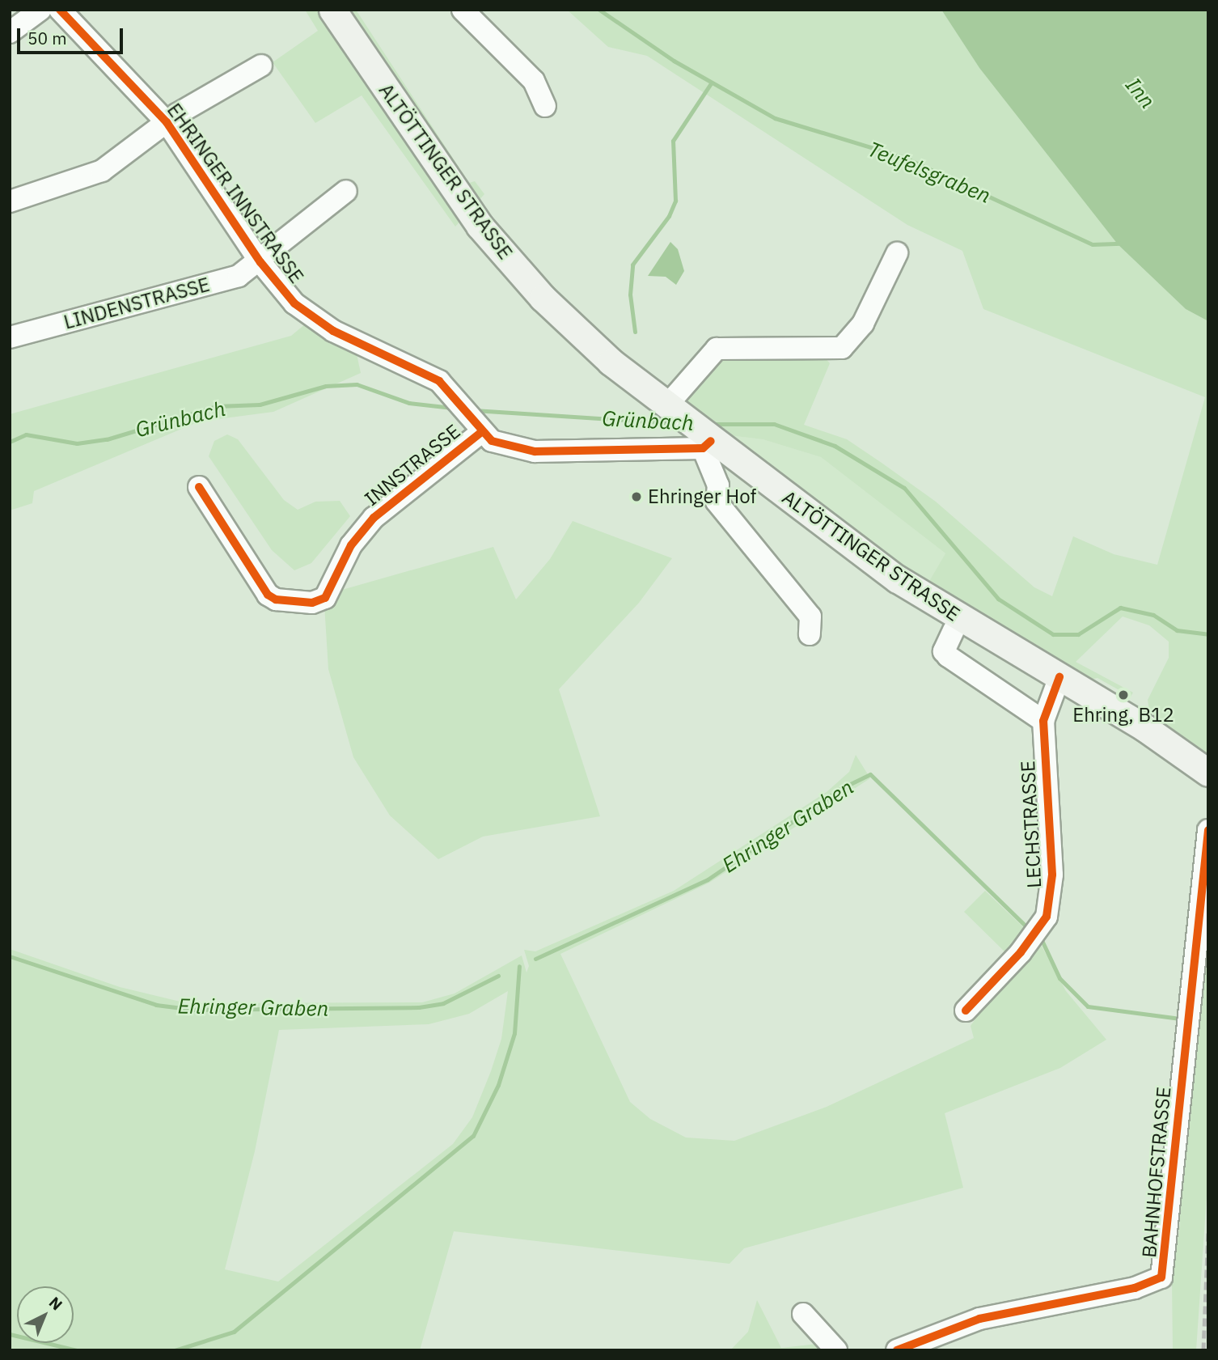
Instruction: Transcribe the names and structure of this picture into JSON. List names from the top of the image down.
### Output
{
  "streets": {
    "main road": ["ALTÖTTINGER STRASSE"],
    "street": [
      "EHRINGER INNSTRASSE",
      "LINDENSTRASSE",
      "INNSTRASSE",
      "LECHSTRASSE",
      "BAHNHOFSTRASSE"
    ]
  },
  "crossings": [
    ["ALTÖTTINGER STRASSE", "EHRINGER INNSTRASSE"],
    ["ALTÖTTINGER STRASSE", "LECHSTRASSE"],
    ["EHRINGER INNSTRASSE", "LINDENSTRASSE"],
    ["EHRINGER INNSTRASSE", "INNSTRASSE"]
  ],
  "water": [
    "Inn",
    "Teufelsgraben",
    "Grünbach",
    "Ehringer Graben"
  ],
  "places": ["Ehringer Hof", "Ehring, B12"],
  "scale_bar": "50 m",
  "north": "top right"
}
